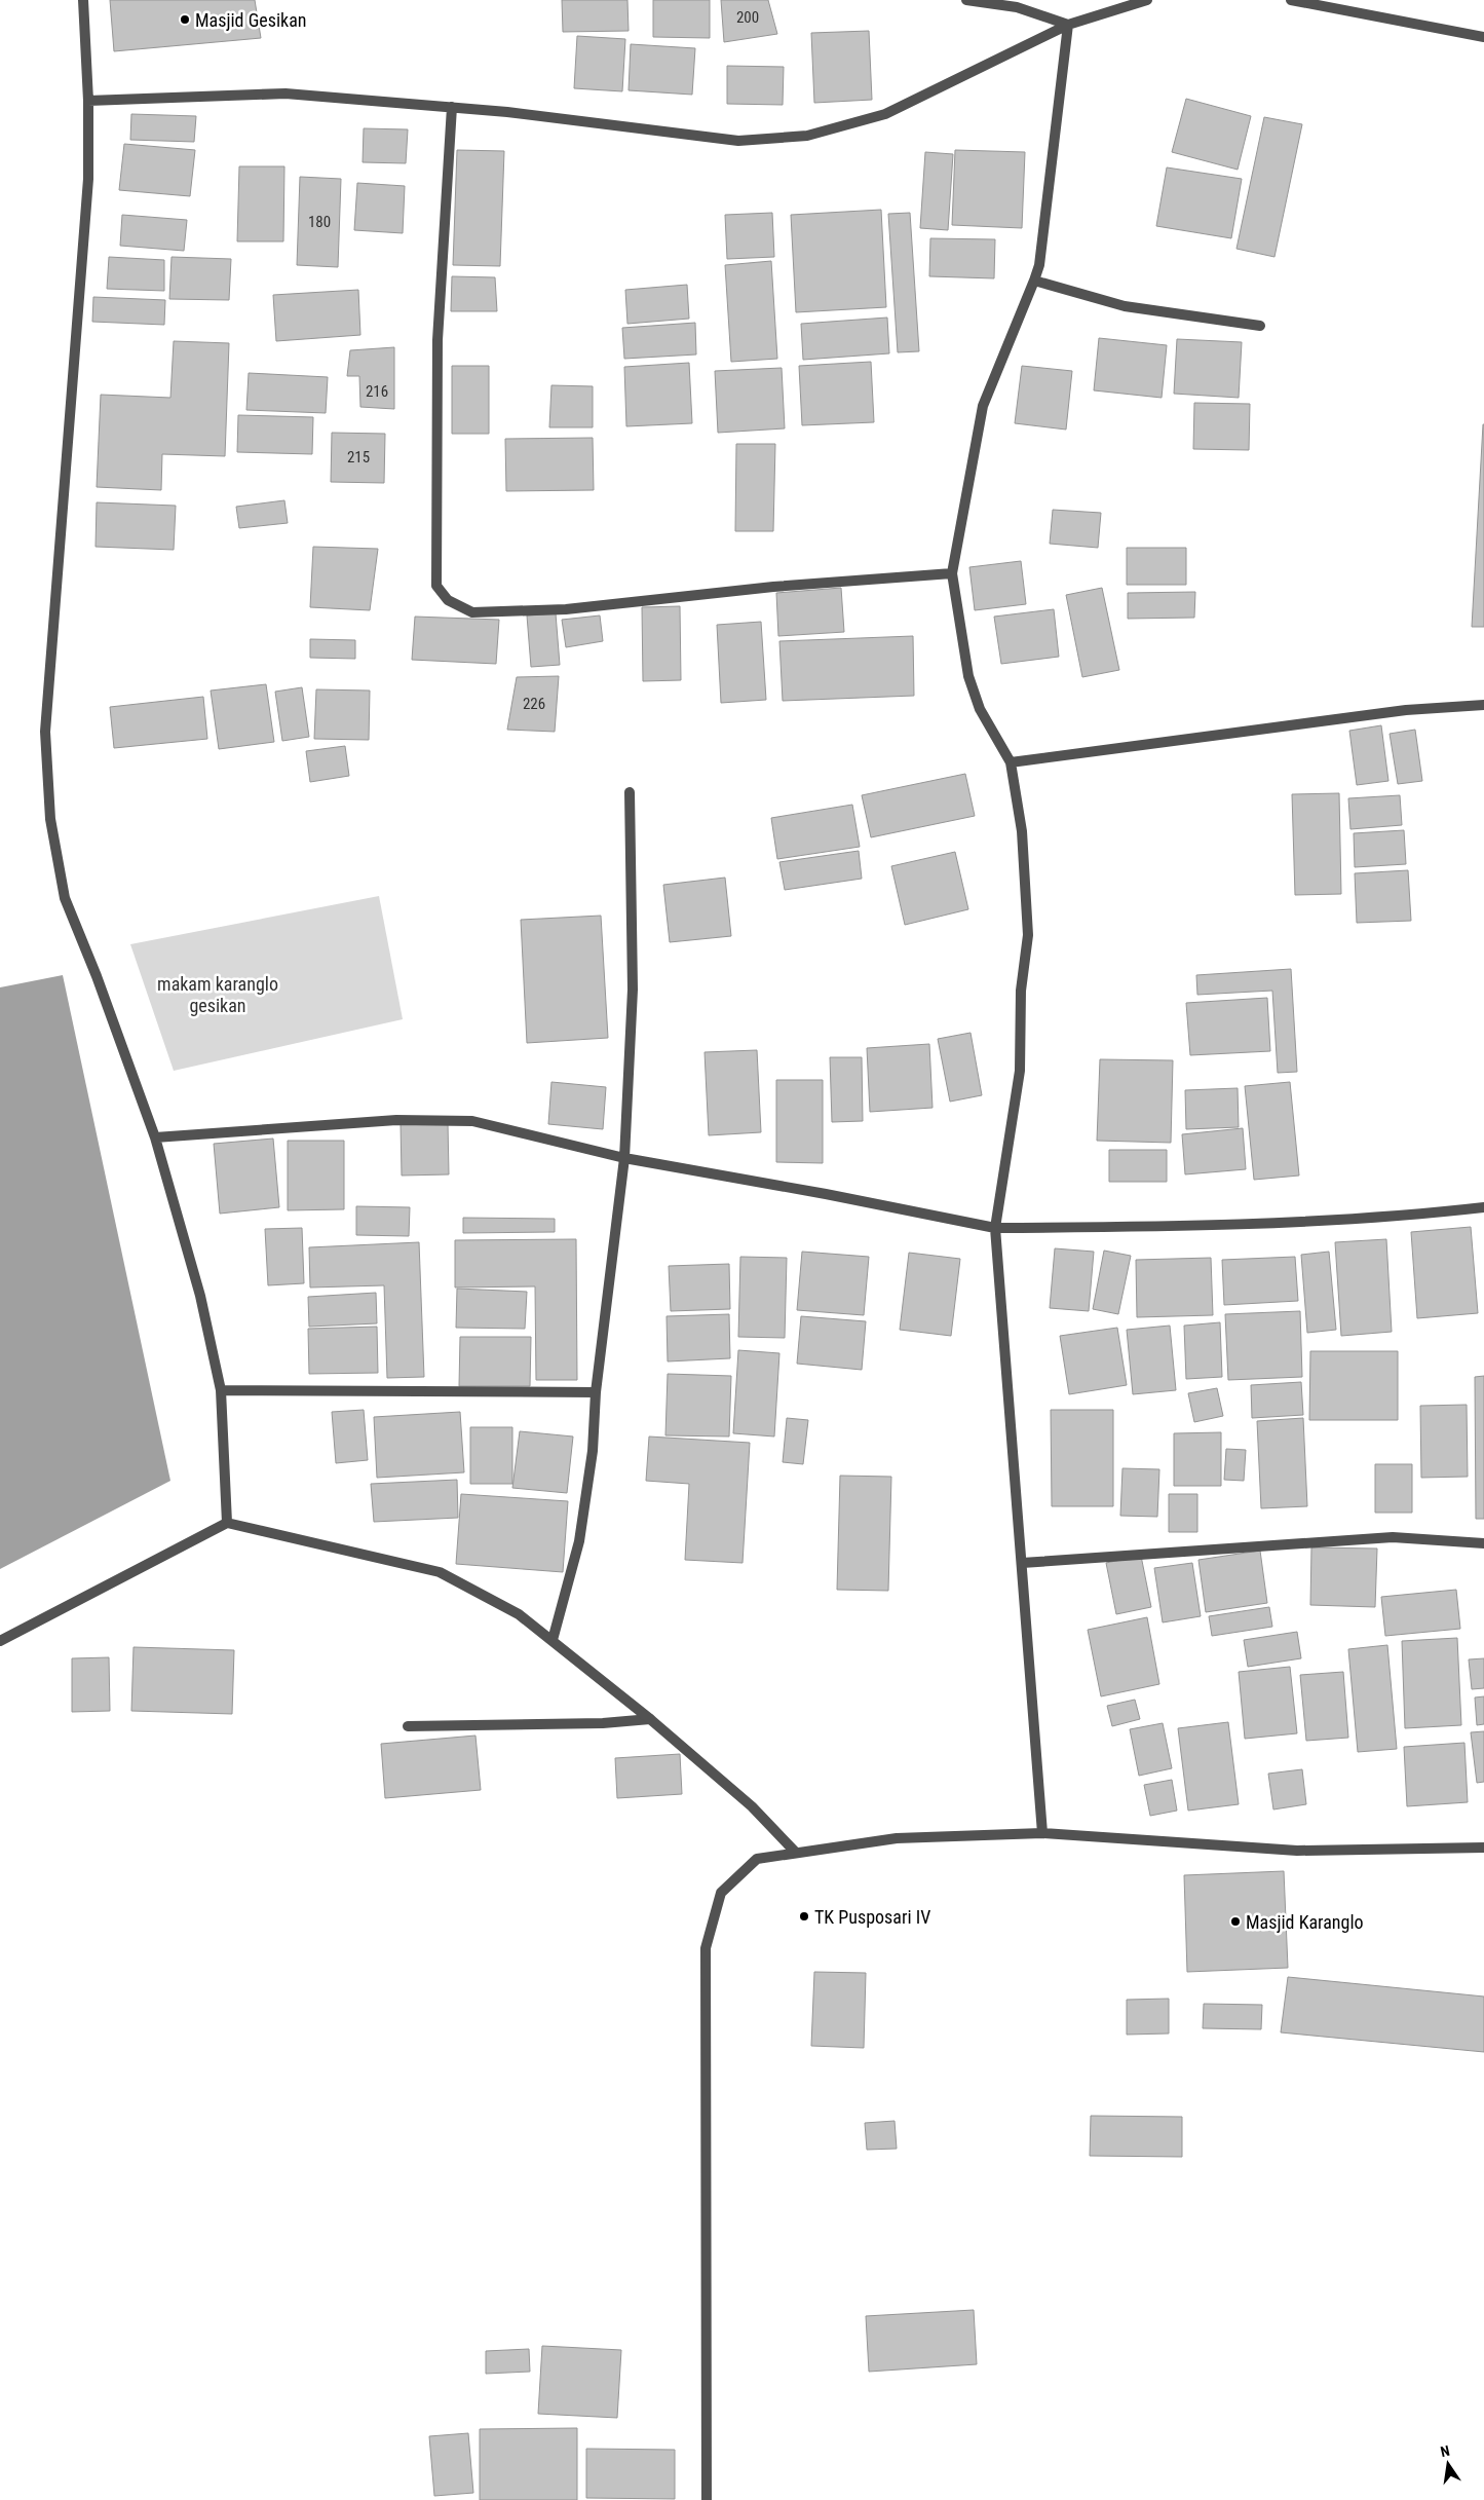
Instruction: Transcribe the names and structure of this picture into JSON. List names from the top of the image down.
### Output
{
  "parks": ["makam karanglo gesikan"],
  "places": ["Masjid Gesikan", "TK Pusposari IV", "Masjid Karanglo"],
  "house_numbers": [
    "200",
    "180",
    "216",
    "215",
    "226"
  ],
  "north": "top"
}
